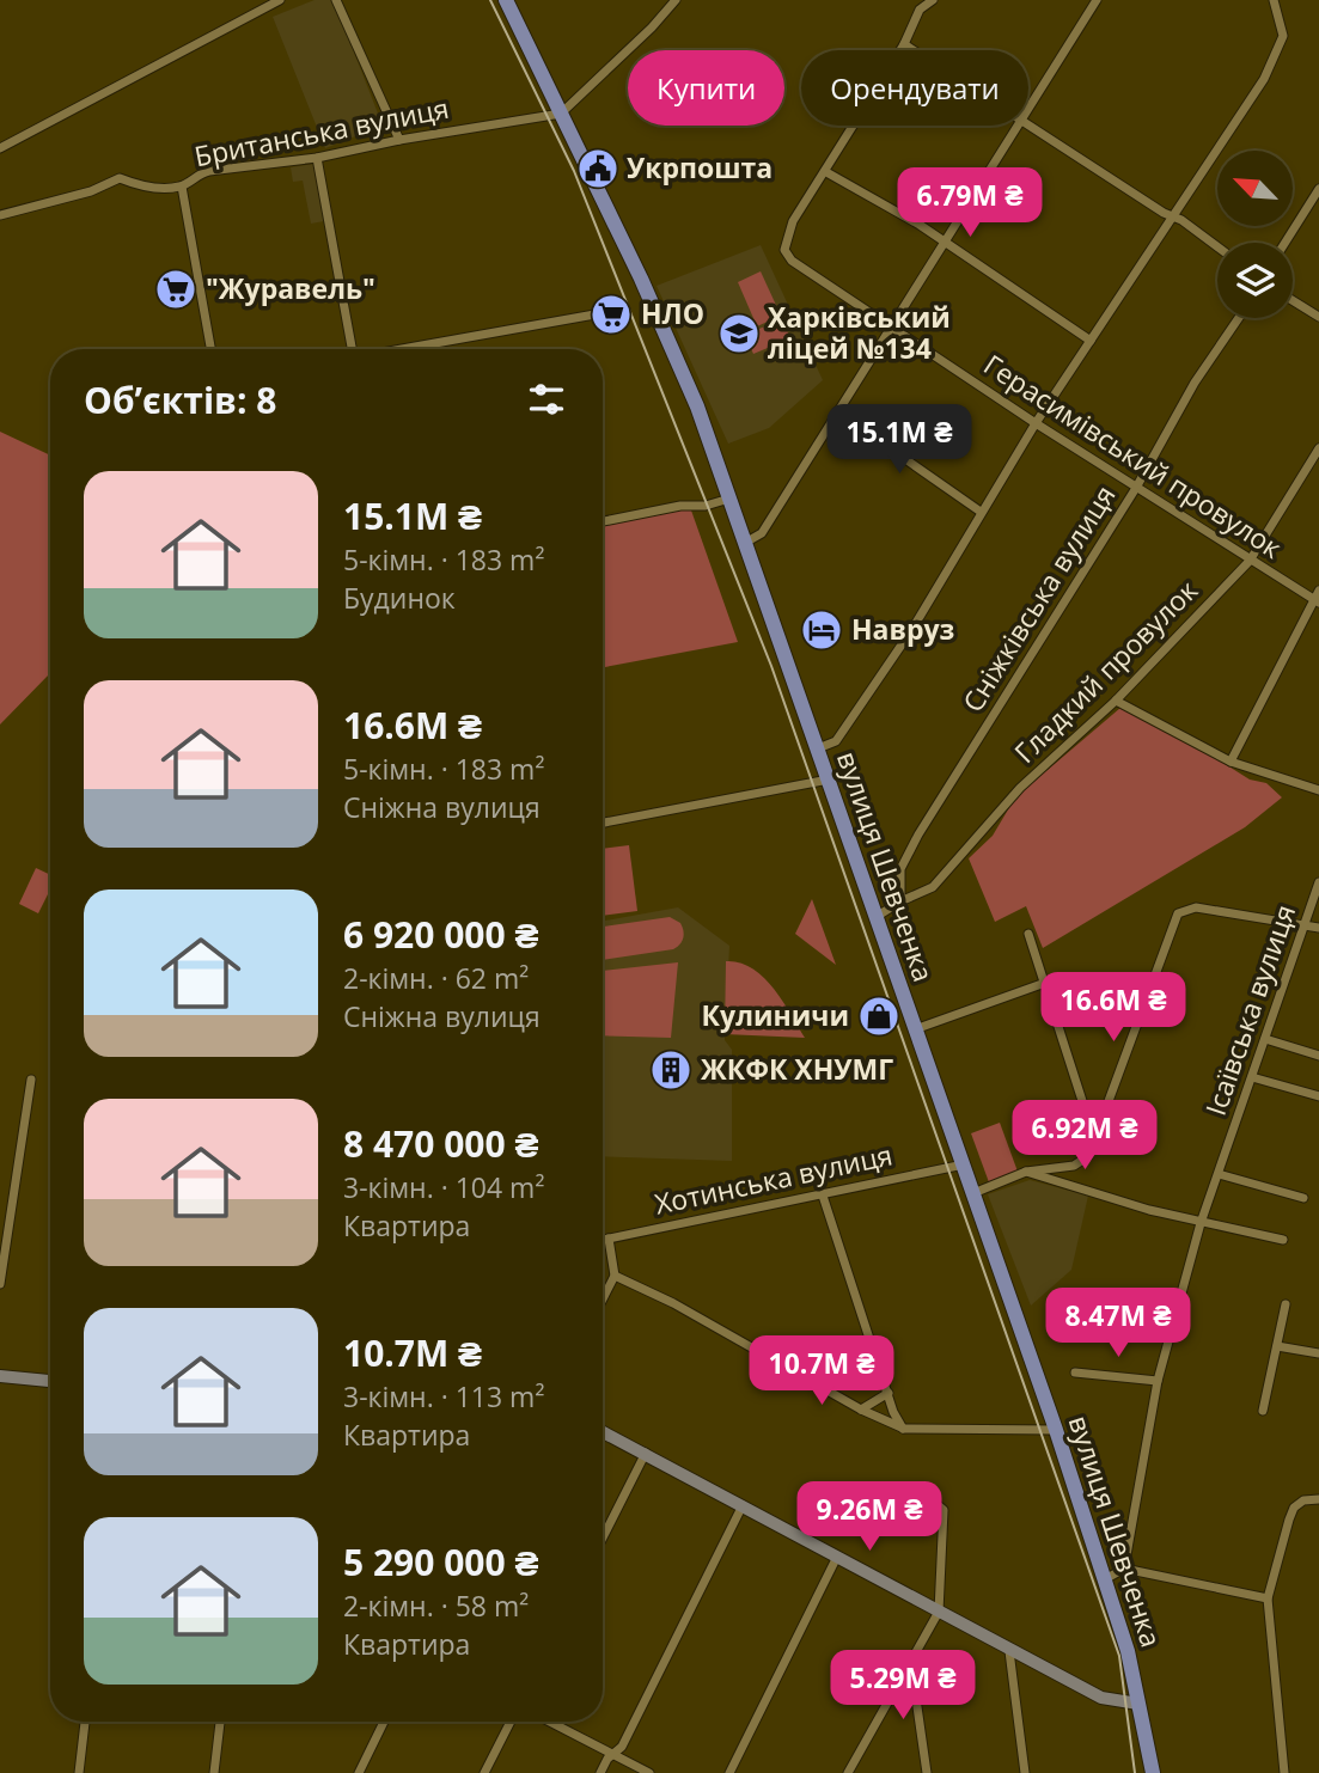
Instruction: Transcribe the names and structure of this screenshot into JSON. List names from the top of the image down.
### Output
{
  "streets": {
    "main road": ["вулиця Шевченка"],
    "street": [
      "Британська вулиця",
      "Герасимівський провулок",
      "Сніжківська вулиця",
      "Гладкий провулок",
      "Ісаївська вулиця",
      "Хотинська вулиця"
    ]
  },
  "crossings": [
    ["Британська вулиця", "вулиця Шевченка"],
    ["Герасимівський провулок", "Сніжківська вулиця"],
    ["Герасимівський провулок", "Гладкий провулок"],
    ["Сніжківська вулиця", "Гладкий провулок"],
    ["вулиця Шевченка", "Хотинська вулиця"]
  ],
  "places": {
    "public building": ["Укрпошта"],
    "supermarket": ["\"Журавель\"", "НЛО"],
    "school or university": ["Харківський ліцей №134"],
    "hotel": ["Навруз"],
    "shop": ["Кулиничи"],
    "building": ["ЖКФК ХНУМГ"]
  },
  "north": "top left",
  "page": {
    "chip": ["Купити", "Орендувати"],
    "price": [
      "6.79M ₴",
      "15.1M ₴",
      "16.6M ₴",
      "6.92M ₴",
      "8.47M ₴",
      "10.7M ₴",
      "9.26M ₴",
      "5.29M ₴"
    ],
    "heading": "Об’єктів: 8",
    "list": [
      {
        "name": "15.1M ₴",
        "note": "5-кімн. · 183 m² · Будинок"
      },
      {
        "name": "16.6M ₴",
        "note": "5-кімн. · 183 m² · Сніжна вулиця"
      },
      {
        "name": "6 920 000 ₴",
        "note": "2-кімн. · 62 m² · Сніжна вулиця"
      },
      {
        "name": "8 470 000 ₴",
        "note": "3-кімн. · 104 m² · Квартира"
      },
      {
        "name": "10.7M ₴",
        "note": "3-кімн. · 113 m² · Квартира"
      },
      {
        "name": "5 290 000 ₴",
        "note": "2-кімн. · 58 m² · Квартира"
      }
    ]
  }
}
